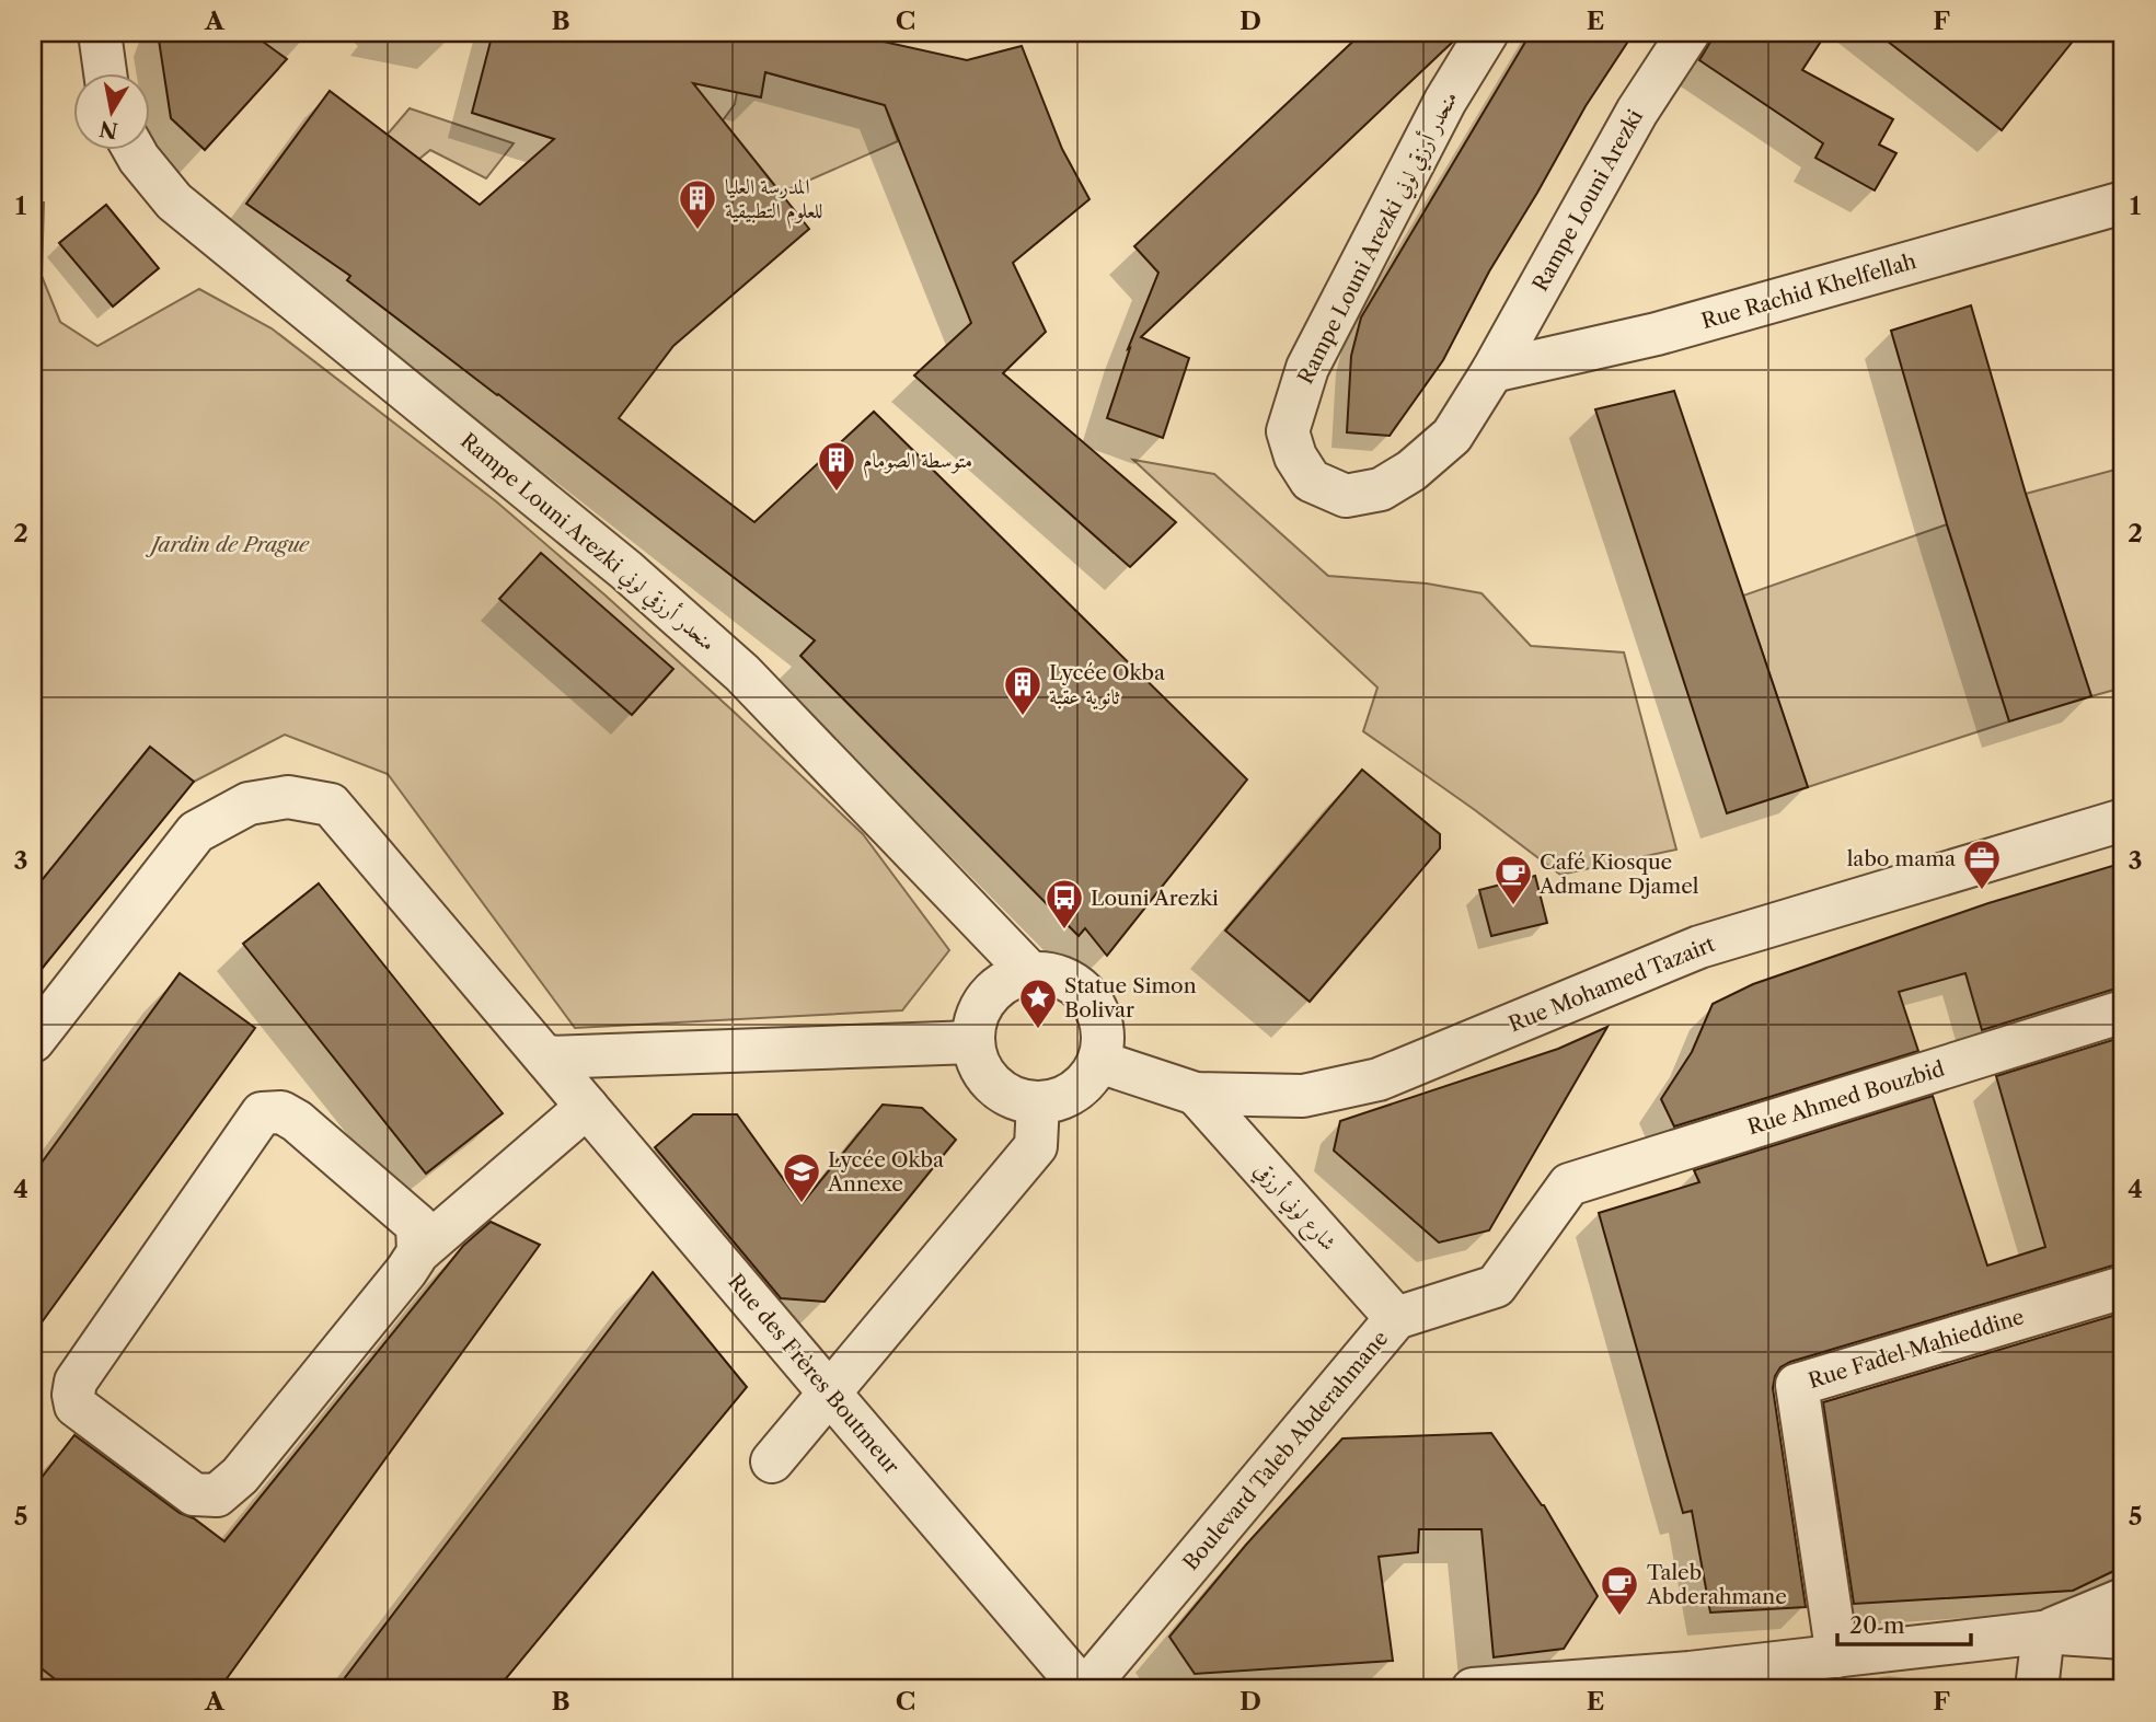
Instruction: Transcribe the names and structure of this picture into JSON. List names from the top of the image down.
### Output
{
  "streets": {
    "street": [
      "Rampe Louni Arezki",
      "Rampe Louni Arezki منحدر أرزقي لوني",
      "Rue Rachid Khelfellah",
      "Rue Mohamed Tazairt",
      "Rue Ahmed Bouzbid",
      "شارع لوني أرزقي",
      "Rue Fadel Mahieddine",
      "Rue des Frères Boutmeur",
      "Boulevard Taleb Abderahmane"
    ]
  },
  "crossings": [
    ["Rampe Louni Arezki", "Rampe Louni Arezki منحدر أرزقي لوني"],
    ["Rampe Louni Arezki", "Rue Rachid Khelfellah"],
    ["Rampe Louni Arezki منحدر أرزقي لوني", "Rue Rachid Khelfellah"],
    ["Rampe Louni Arezki منحدر أرزقي لوني", "Rue Mohamed Tazairt"],
    ["Rue Mohamed Tazairt", "شارع لوني أرزقي"],
    ["Rue Ahmed Bouzbid", "Boulevard Taleb Abderahmane"],
    ["شارع لوني أرزقي", "Boulevard Taleb Abderahmane"],
    ["Rue des Frères Boutmeur", "Boulevard Taleb Abderahmane"]
  ],
  "parks": ["Jardin de Prague"],
  "places": {
    "building": ["المدرسة العليا للعلوم التطبيقية", "متوسطة الصومام", "Lycée Okba ثانوية عقبة"],
    "office": ["labo mama"],
    "cafe": ["Café Kiosque Admane Djamel", "Taleb Abderahmane"],
    "bus stop": ["Louni Arezki"],
    "place": ["Statue Simon Bolivar"],
    "school or university": ["Lycée Okba Annexe"]
  },
  "scale_bar": "20 m",
  "north": "bottom",
  "grid": {
    "columns": [
      "A",
      "B",
      "C",
      "D",
      "E",
      "F"
    ],
    "rows": [
      "1",
      "2",
      "3",
      "4",
      "5"
    ]
  }
}
